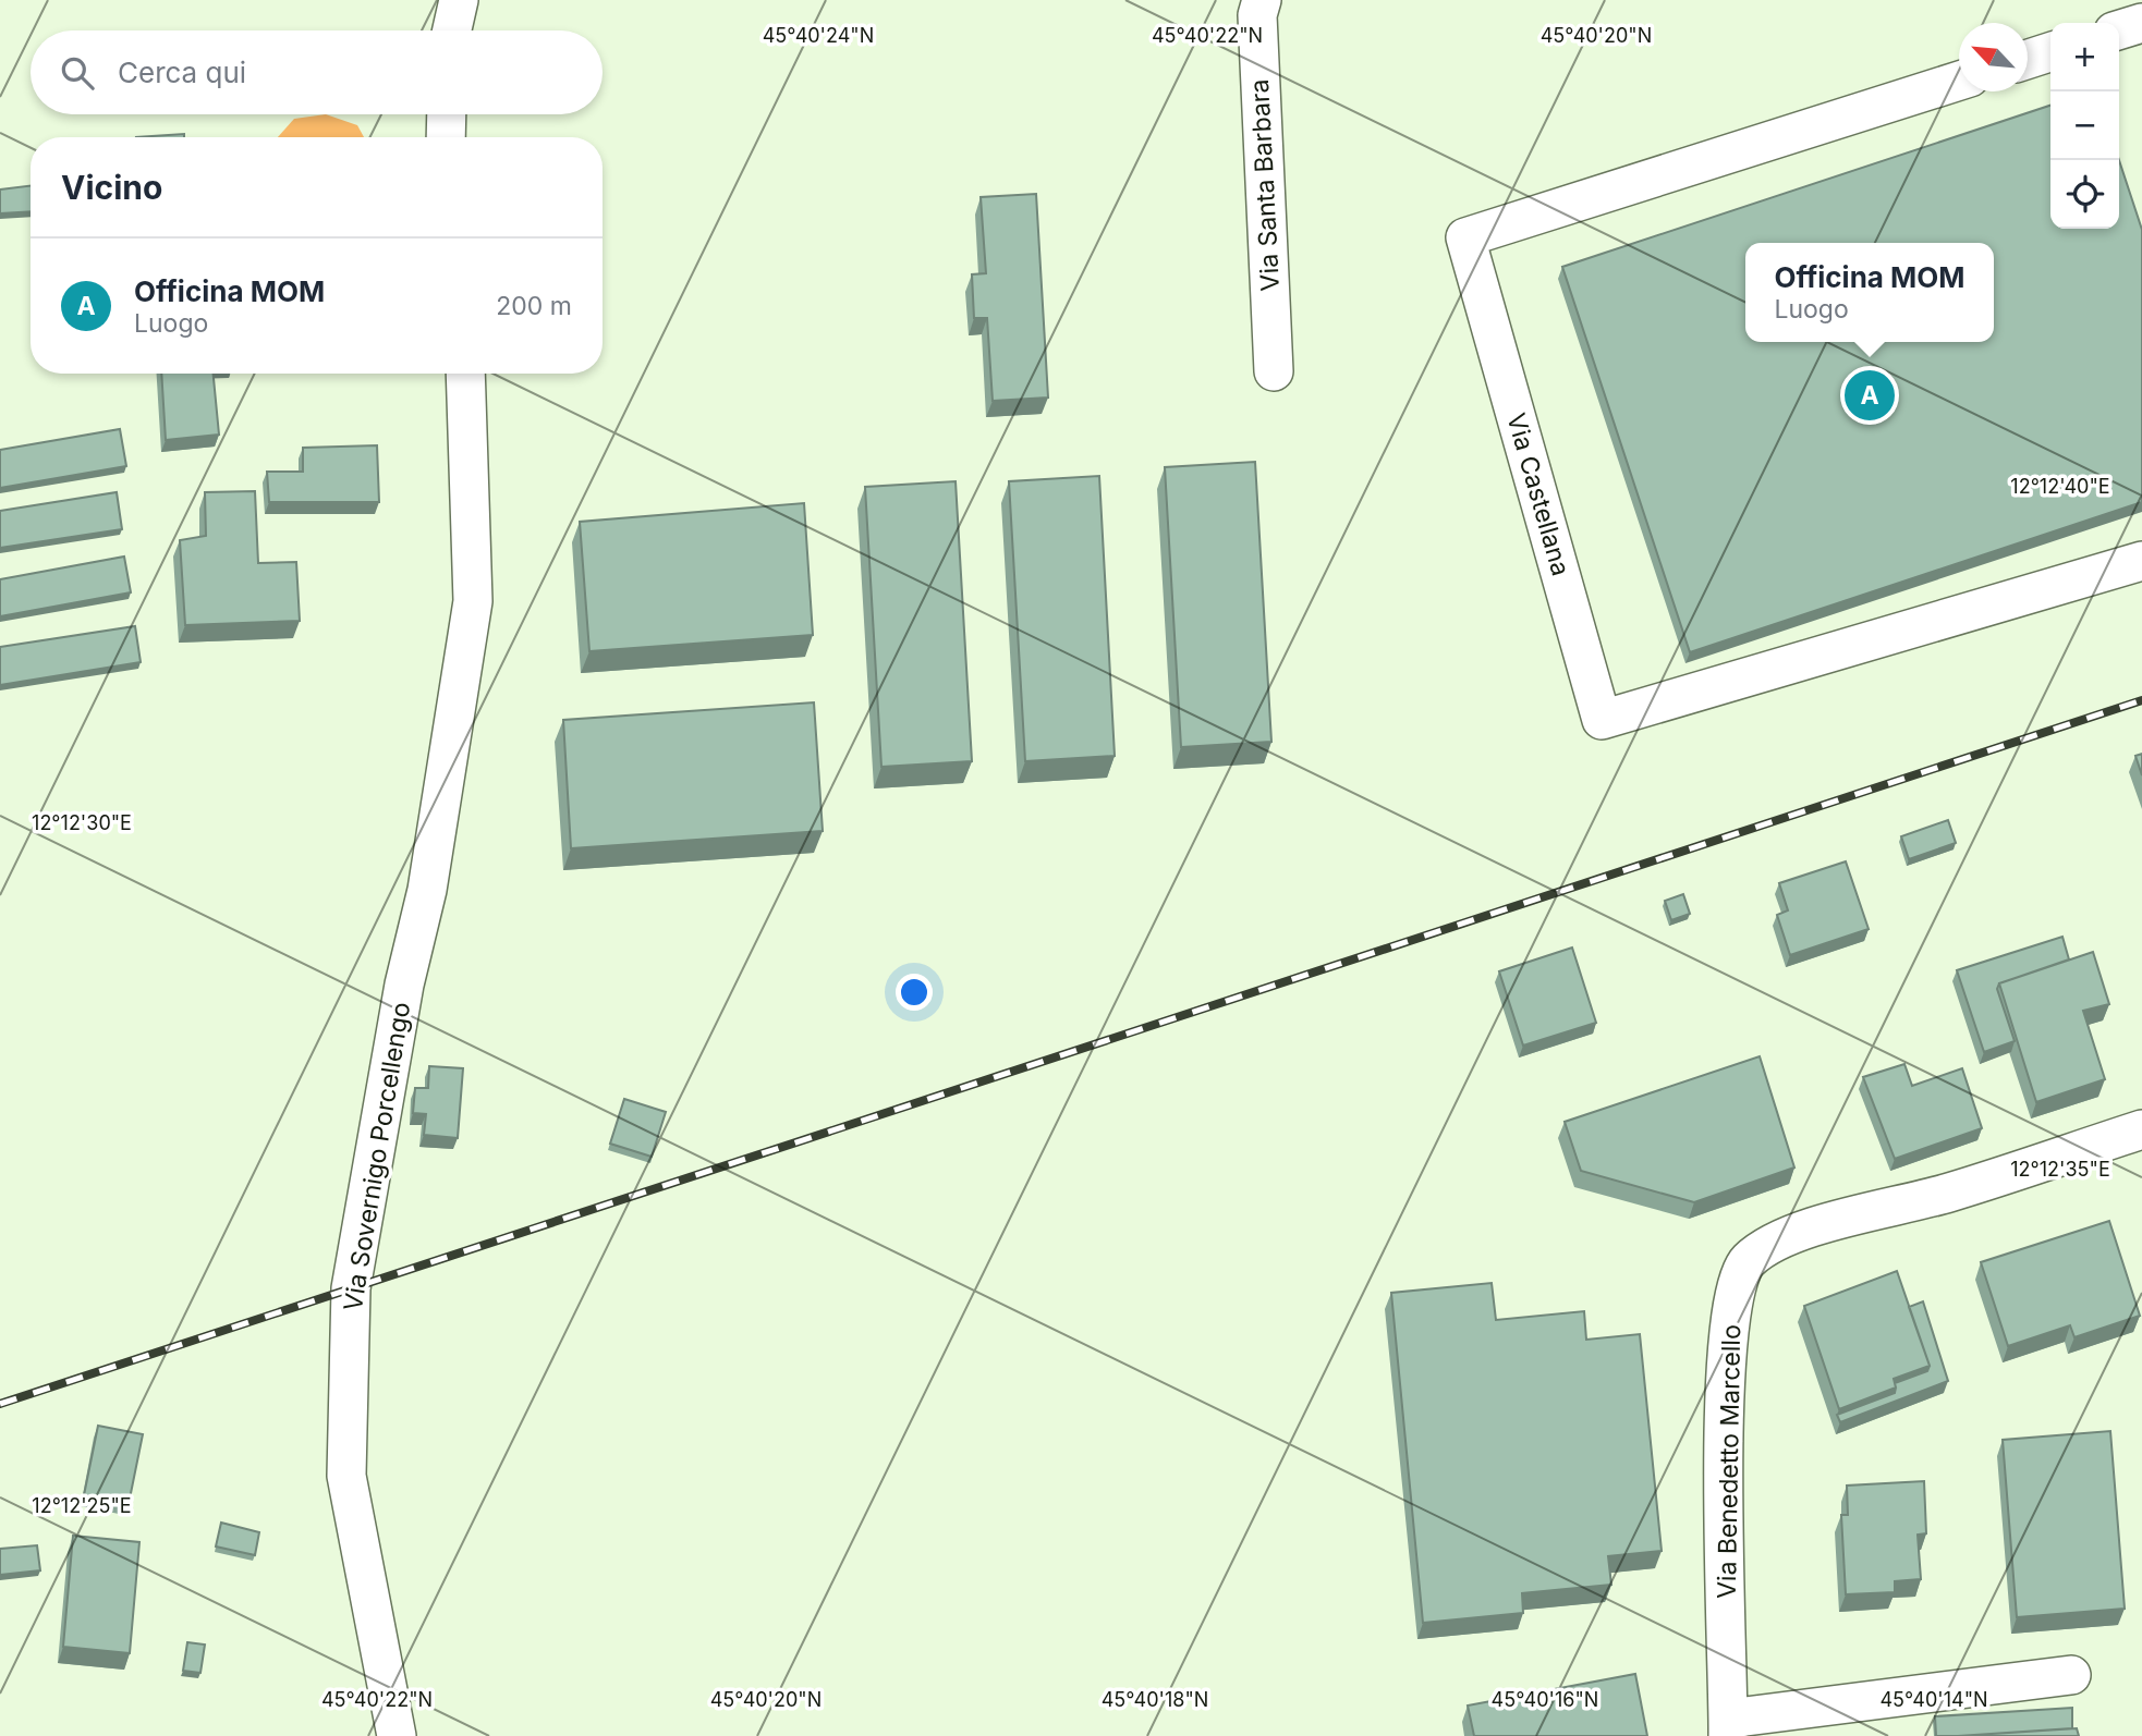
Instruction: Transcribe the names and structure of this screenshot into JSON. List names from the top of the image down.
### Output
{
  "streets": {
    "street": [
      "Via Santa Barbara",
      "Via Castellana",
      "Via Sovernigo Porcellengo",
      "Via Benedetto Marcello"
    ]
  },
  "north": "top left",
  "page": {
    "map_buttons": ["+", "−"],
    "search": "Cerca qui",
    "heading": "Vicino",
    "list": [
      {
        "mark": "A",
        "name": "Officina MOM",
        "note": "Luogo",
        "value": "200 m"
      }
    ],
    "popup": ["Officina MOM", "Luogo"],
    "pins": "A"
  },
  "coordinates": [
    "45°40'24\"N",
    "45°40'22\"N",
    "45°40'20\"N",
    "12°12'40\"E",
    "12°12'30\"E",
    "12°12'35\"E",
    "12°12'25\"E",
    "45°40'18\"N",
    "45°40'16\"N",
    "45°40'14\"N"
  ]
}
